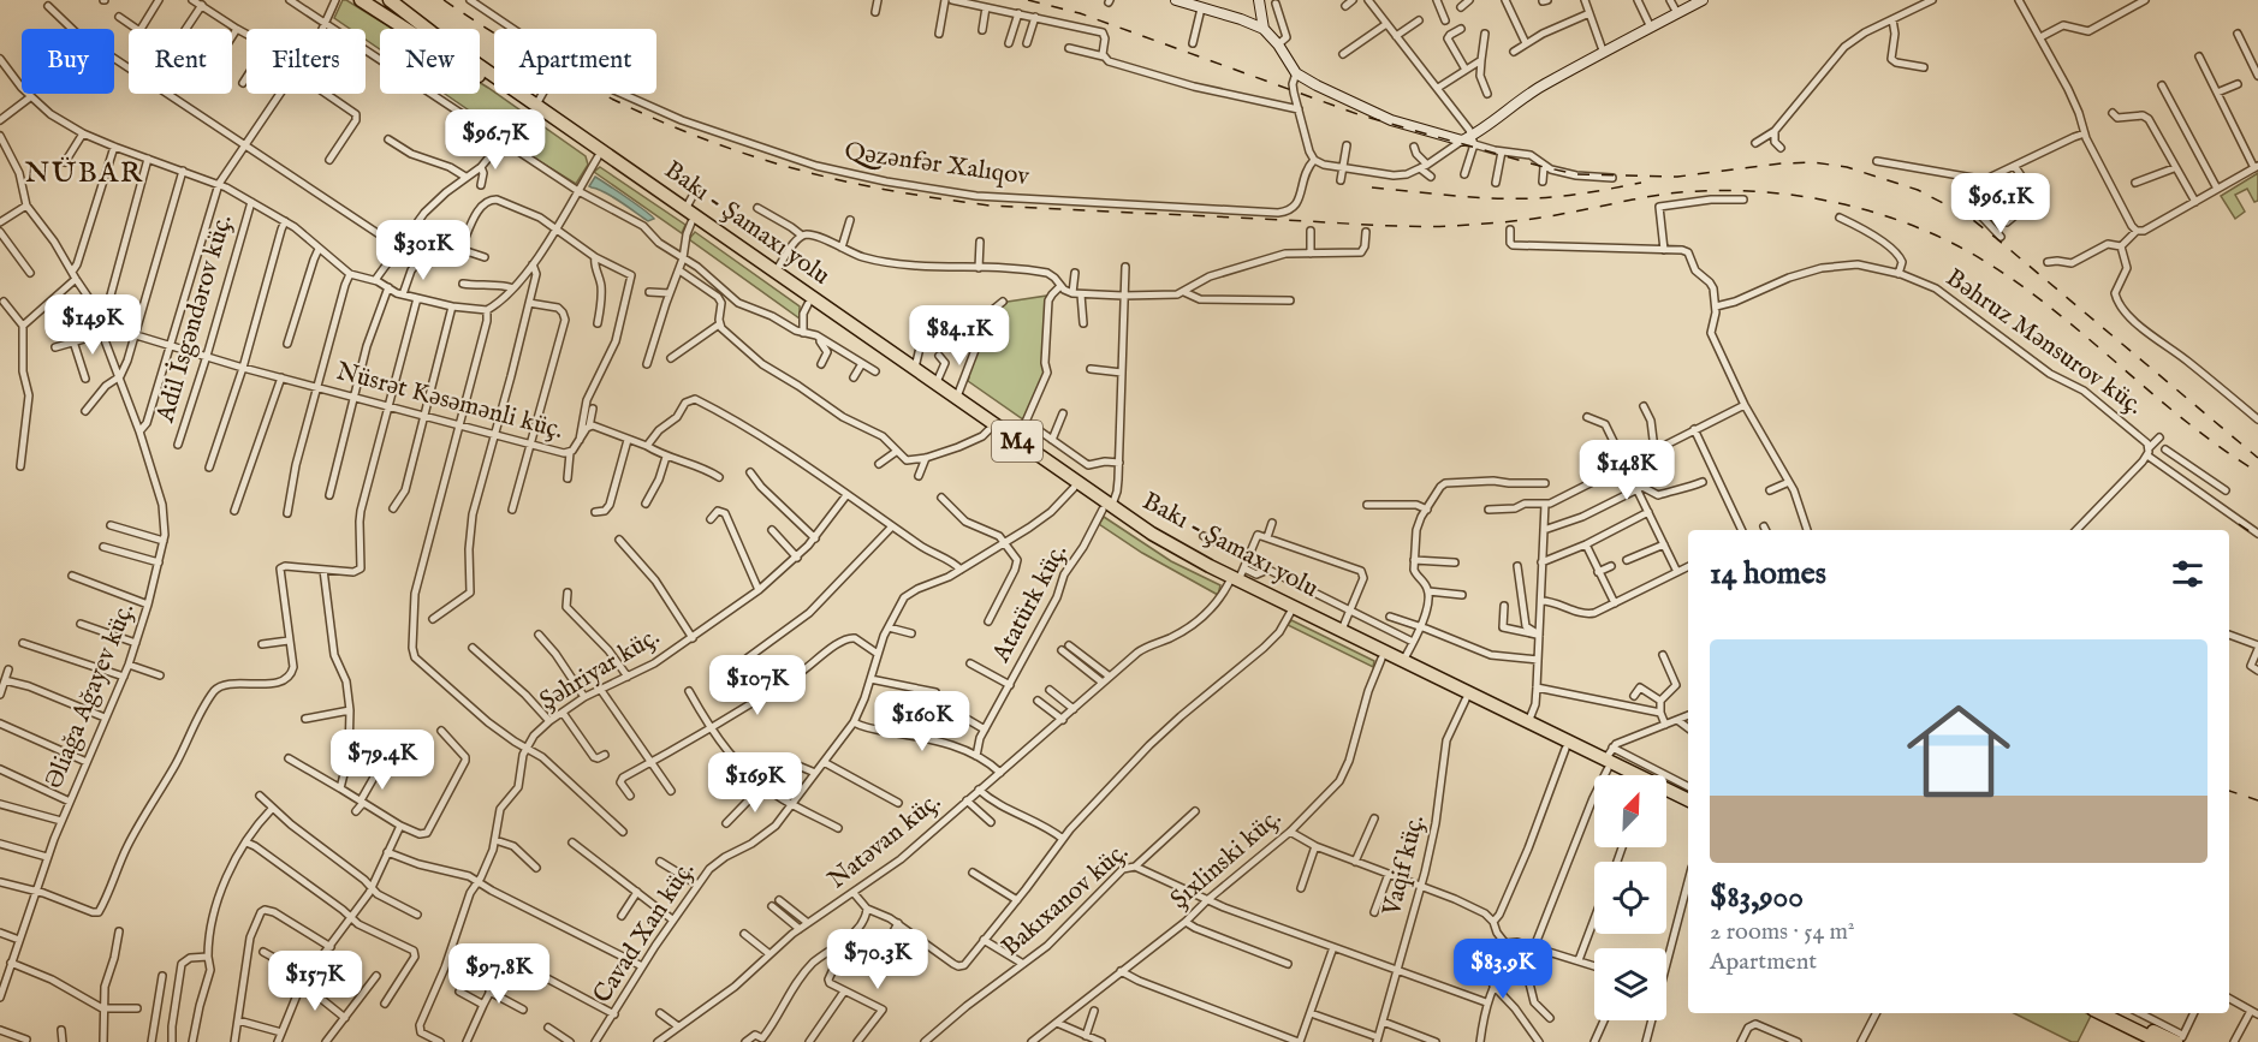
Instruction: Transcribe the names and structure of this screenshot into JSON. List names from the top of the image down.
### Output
{
  "streets": {
    "highway": ["Bakı - Şamaxı yolu", "M4"],
    "street": [
      "Qəzənfər Xalıqov",
      "Adil İsgəndərov küç.",
      "Bəhruz Mənsurov küç.",
      "Nüsrət Kəsəmənli küç.",
      "Atatürk küç.",
      "Şəhriyar küç.",
      "Əliağa Ağayev küç.",
      "Natəvan küç.",
      "Şıxlinski küç.",
      "Vaqif küç.",
      "Bakıxanov küç.",
      "Cavad Xan küç."
    ]
  },
  "crossings": [
    ["Bakı - Şamaxı yolu", "Atatürk küç."],
    ["Bakı - Şamaxı yolu", "Natəvan küç."],
    ["Bakı - Şamaxı yolu", "Şıxlinski küç."],
    ["Bakı - Şamaxı yolu", "Vaqif küç."],
    ["Bakı - Şamaxı yolu", "Cavad Xan küç."],
    ["Adil İsgəndərov küç.", "Nüsrət Kəsəmənli küç."]
  ],
  "districts": ["NÜBAR"],
  "north": "top right",
  "page": {
    "chip": [
      "Buy",
      "Rent",
      "Filters",
      "New",
      "Apartment"
    ],
    "price": [
      "$96.7K",
      "$96.1K",
      "$301K",
      "$149K",
      "$84.1K",
      "$148K",
      "$107K",
      "$160K",
      "$79.4K",
      "$169K",
      "$70.3K",
      "$83.9K",
      "$97.8K",
      "$157K"
    ],
    "heading": "14 homes",
    "list": [
      {
        "name": "$83,900",
        "note": "2 rooms · 54 m² · Apartment"
      }
    ]
  }
}
